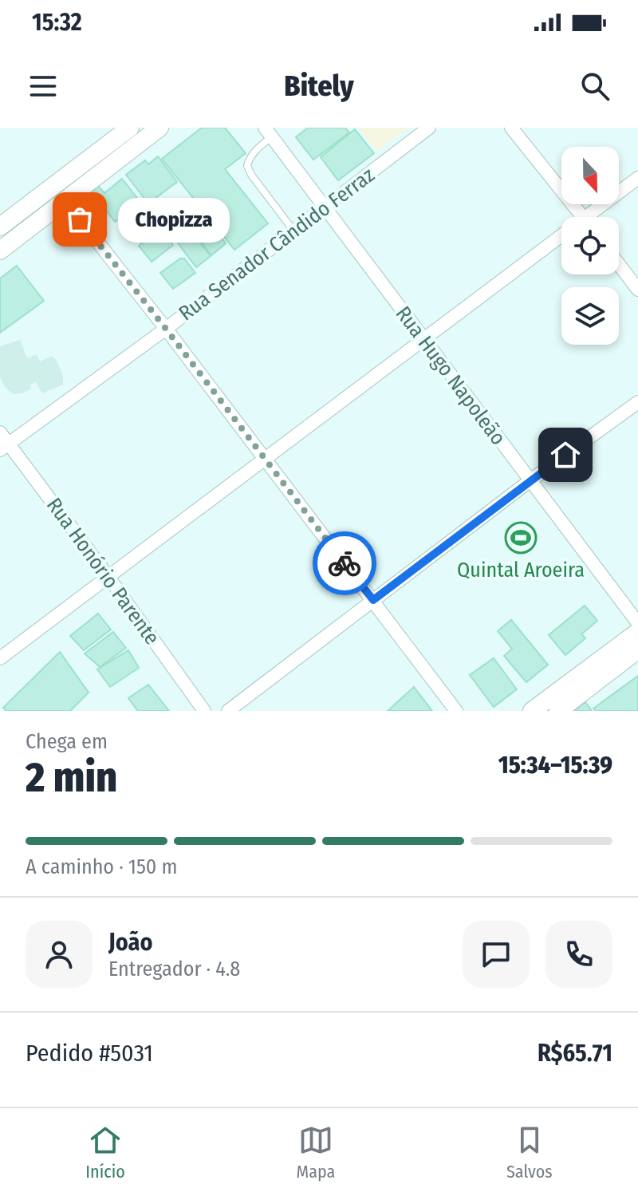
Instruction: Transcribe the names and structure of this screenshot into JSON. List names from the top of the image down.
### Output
{
  "streets": {
    "street": ["Rua Senador Cândido Ferraz", "Rua Hugo Napoleão", "Rua Honório Parente"]
  },
  "crossings": [
    ["Rua Senador Cândido Ferraz", "Rua Hugo Napoleão"],
    ["Rua Senador Cândido Ferraz", "Rua Honório Parente"]
  ],
  "places": {
    "other": ["Chopizza"],
    "sports": ["Quintal Aroeira"]
  },
  "north": "bottom",
  "page": {
    "status": "15:32",
    "header": "Bitely",
    "bubble": "Chopizza",
    "heading": ["2 min", "Chega em", "15:34–15:39"],
    "panel": [
      "João",
      "Entregador · 4.8",
      "Pedido #5031",
      "R$65.71"
    ],
    "bar": "A caminho · 150 m",
    "tabs": ["Início", "Mapa", "Salvos"]
  }
}
